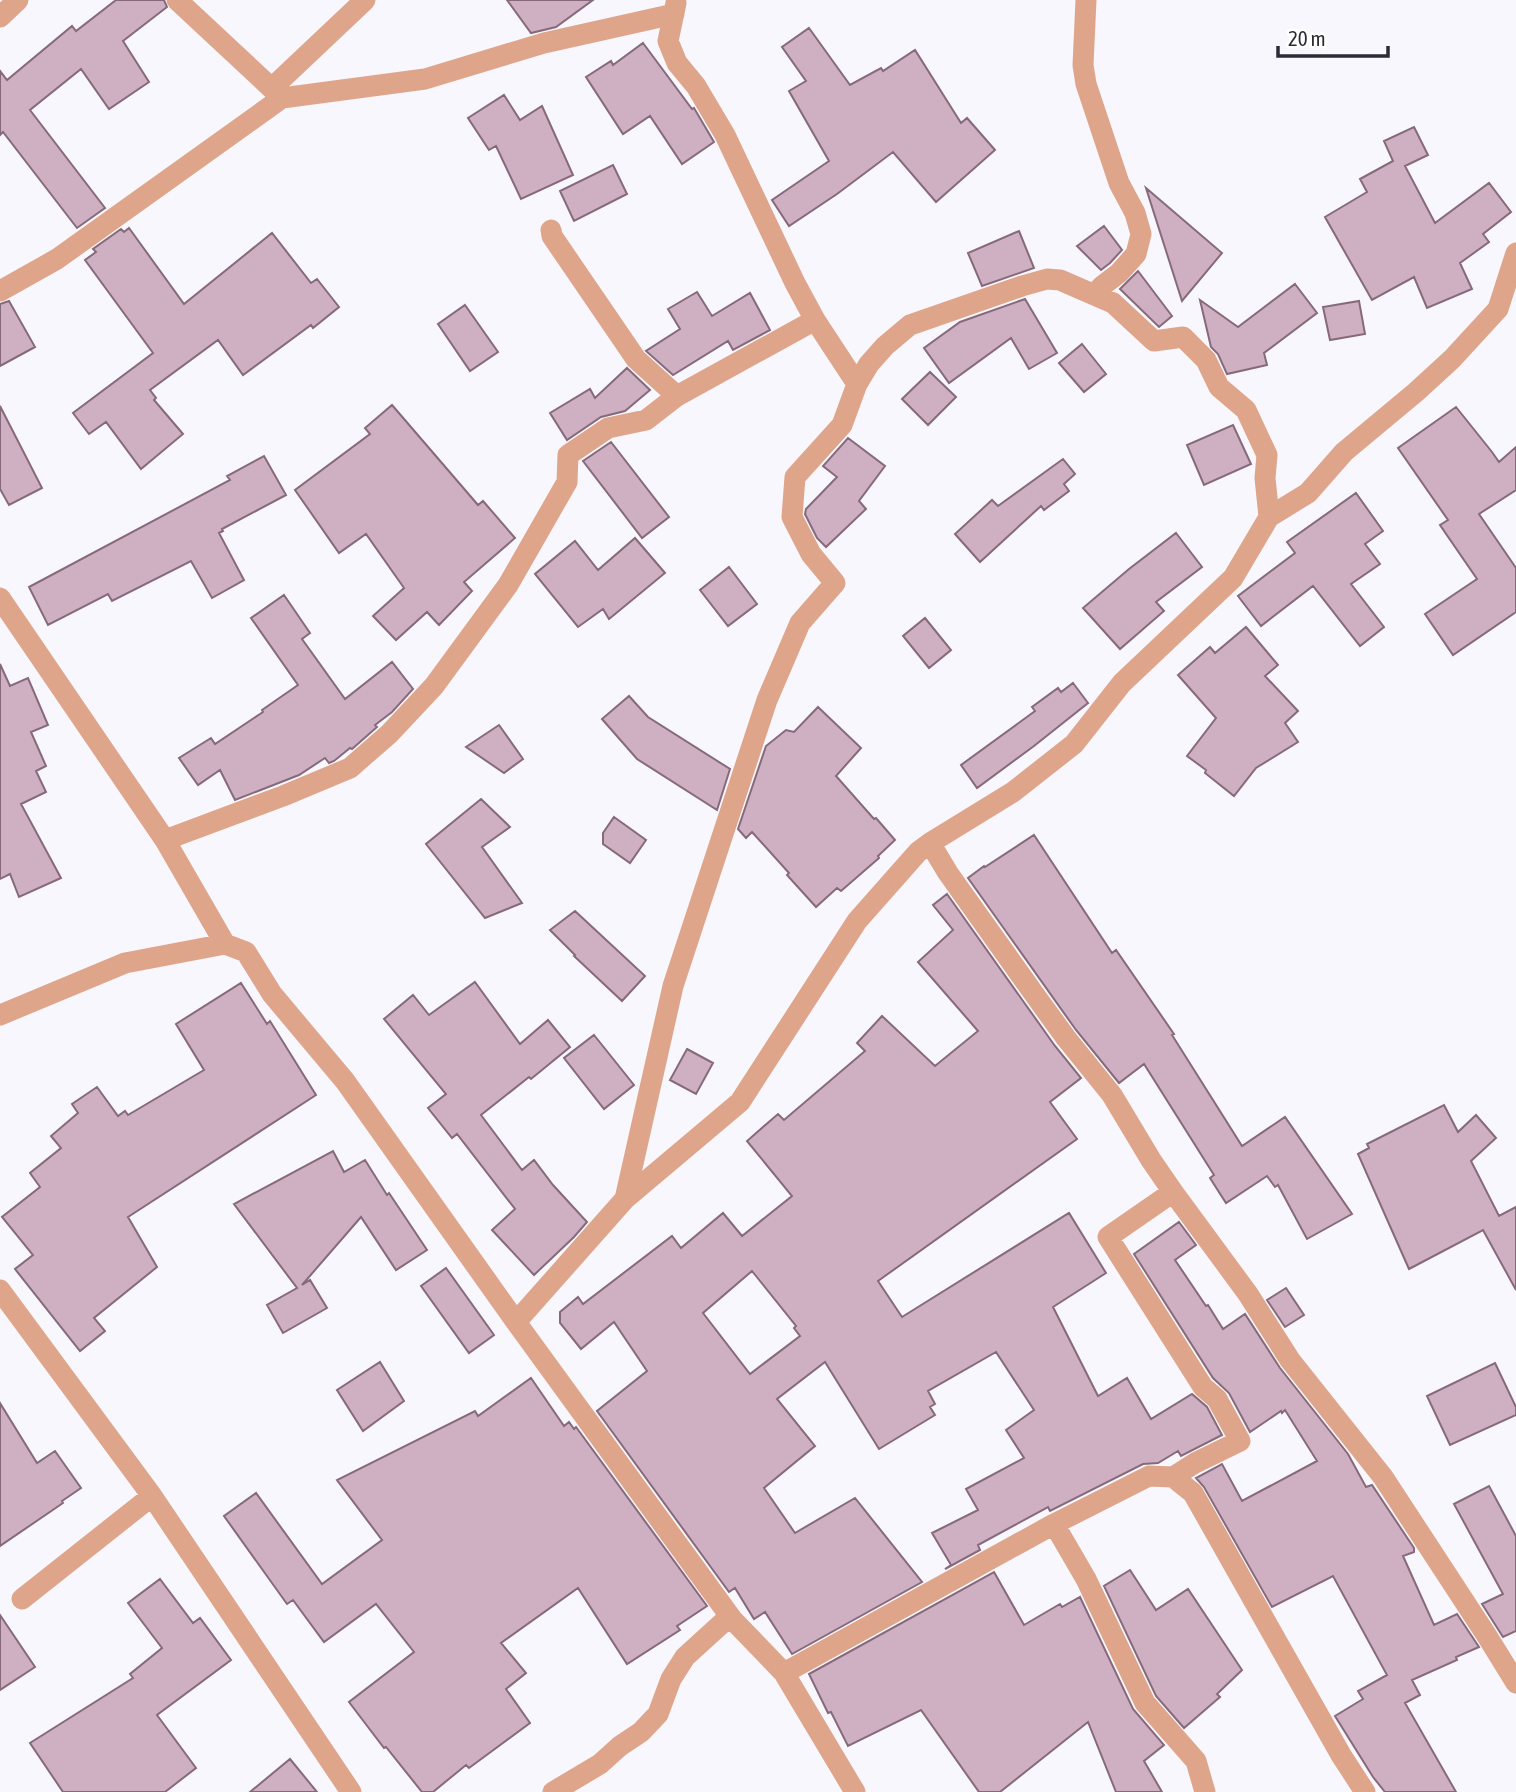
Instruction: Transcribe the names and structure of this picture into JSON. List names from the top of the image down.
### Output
{
  "scale_bar": "20 m"
}
